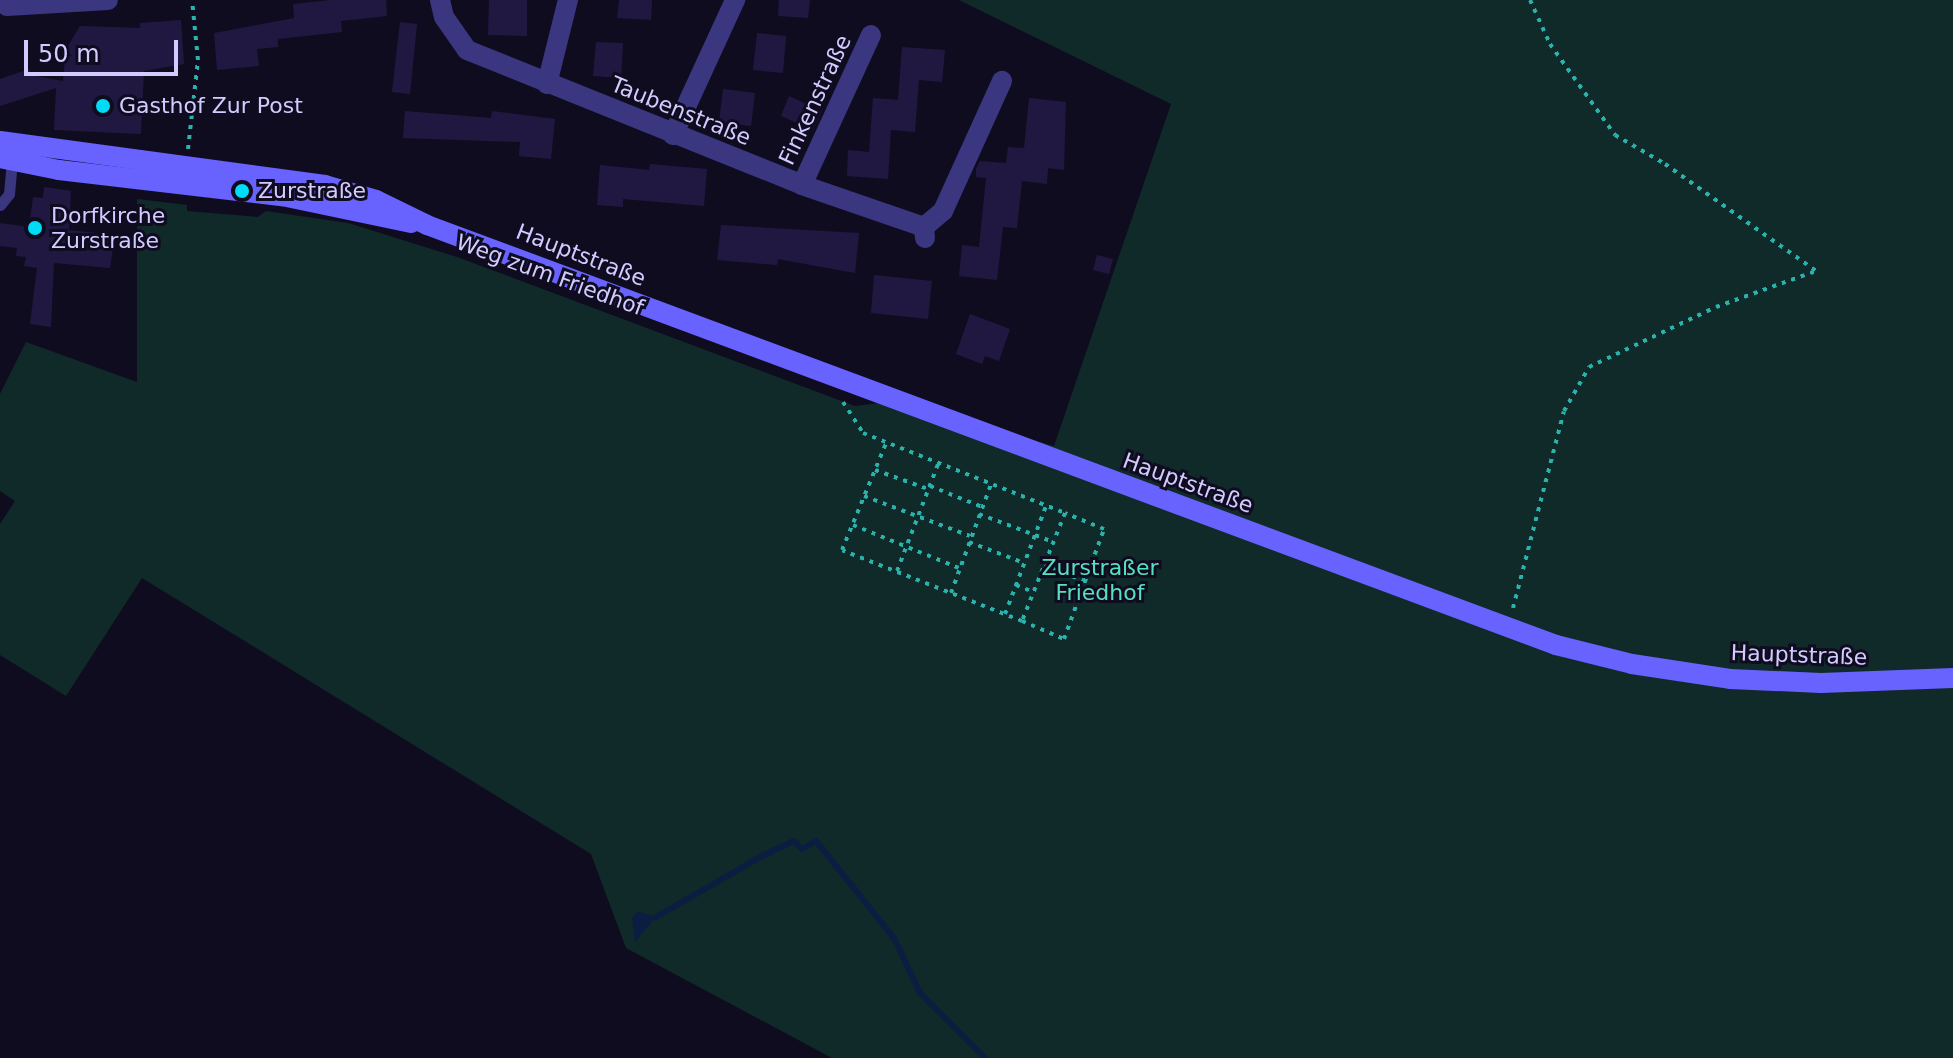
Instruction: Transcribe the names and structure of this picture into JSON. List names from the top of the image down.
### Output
{
  "streets": {
    "main road": ["Hauptstraße"],
    "street": ["Finkenstraße", "Taubenstraße"]
  },
  "crossings": [
    ["Finkenstraße", "Taubenstraße"]
  ],
  "parks": ["Zurstraßer Friedhof"],
  "places": ["Gasthof Zur Post", "Zurstraße", "Dorfkirche Zurstraße"],
  "scale_bar": "50 m"
}
